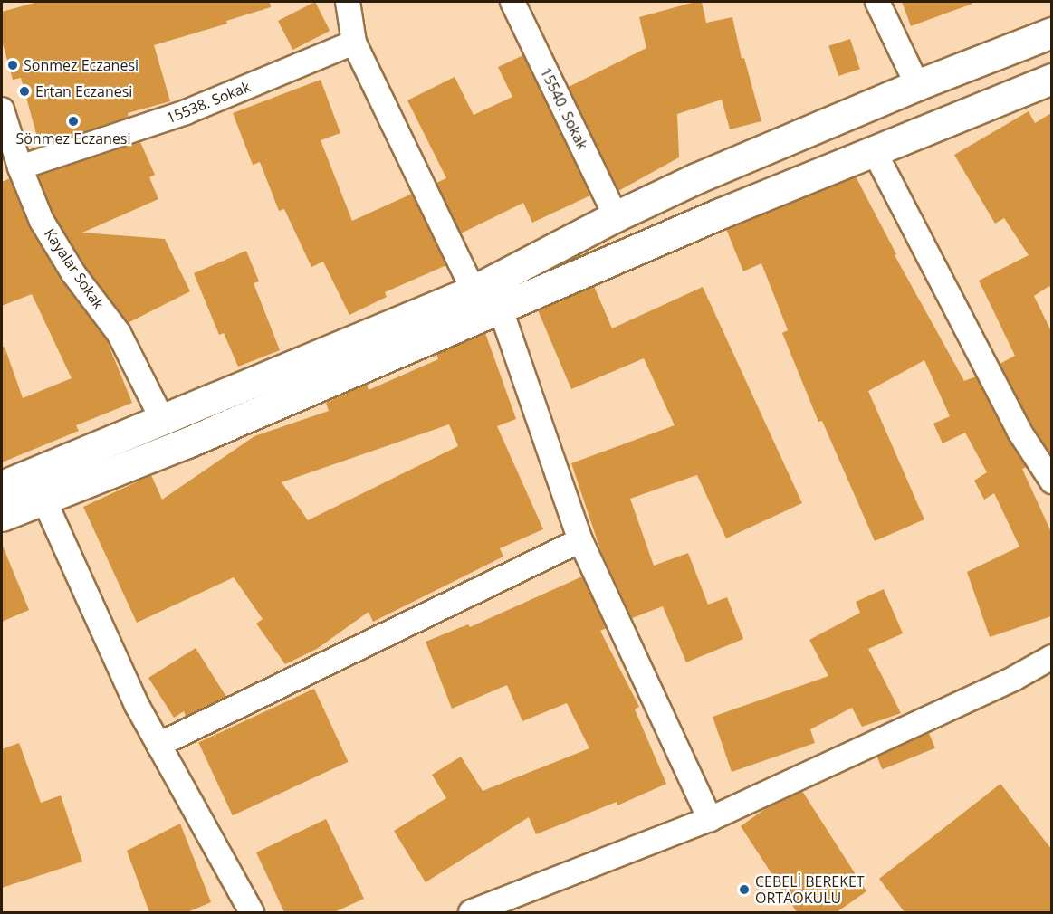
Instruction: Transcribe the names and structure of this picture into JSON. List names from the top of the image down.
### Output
{
  "streets": {
    "street": ["15538. Sokak", "15540. Sokak", "Kayalar Sokak"]
  },
  "crossings": [
    ["15538. Sokak", "Kayalar Sokak"]
  ],
  "places": [
    "Sonmez Eczanesi",
    "Ertan Eczanesi",
    "Sönmez Eczanesi",
    "CEBELİ BEREKET ORTAOKULU"
  ]
}
